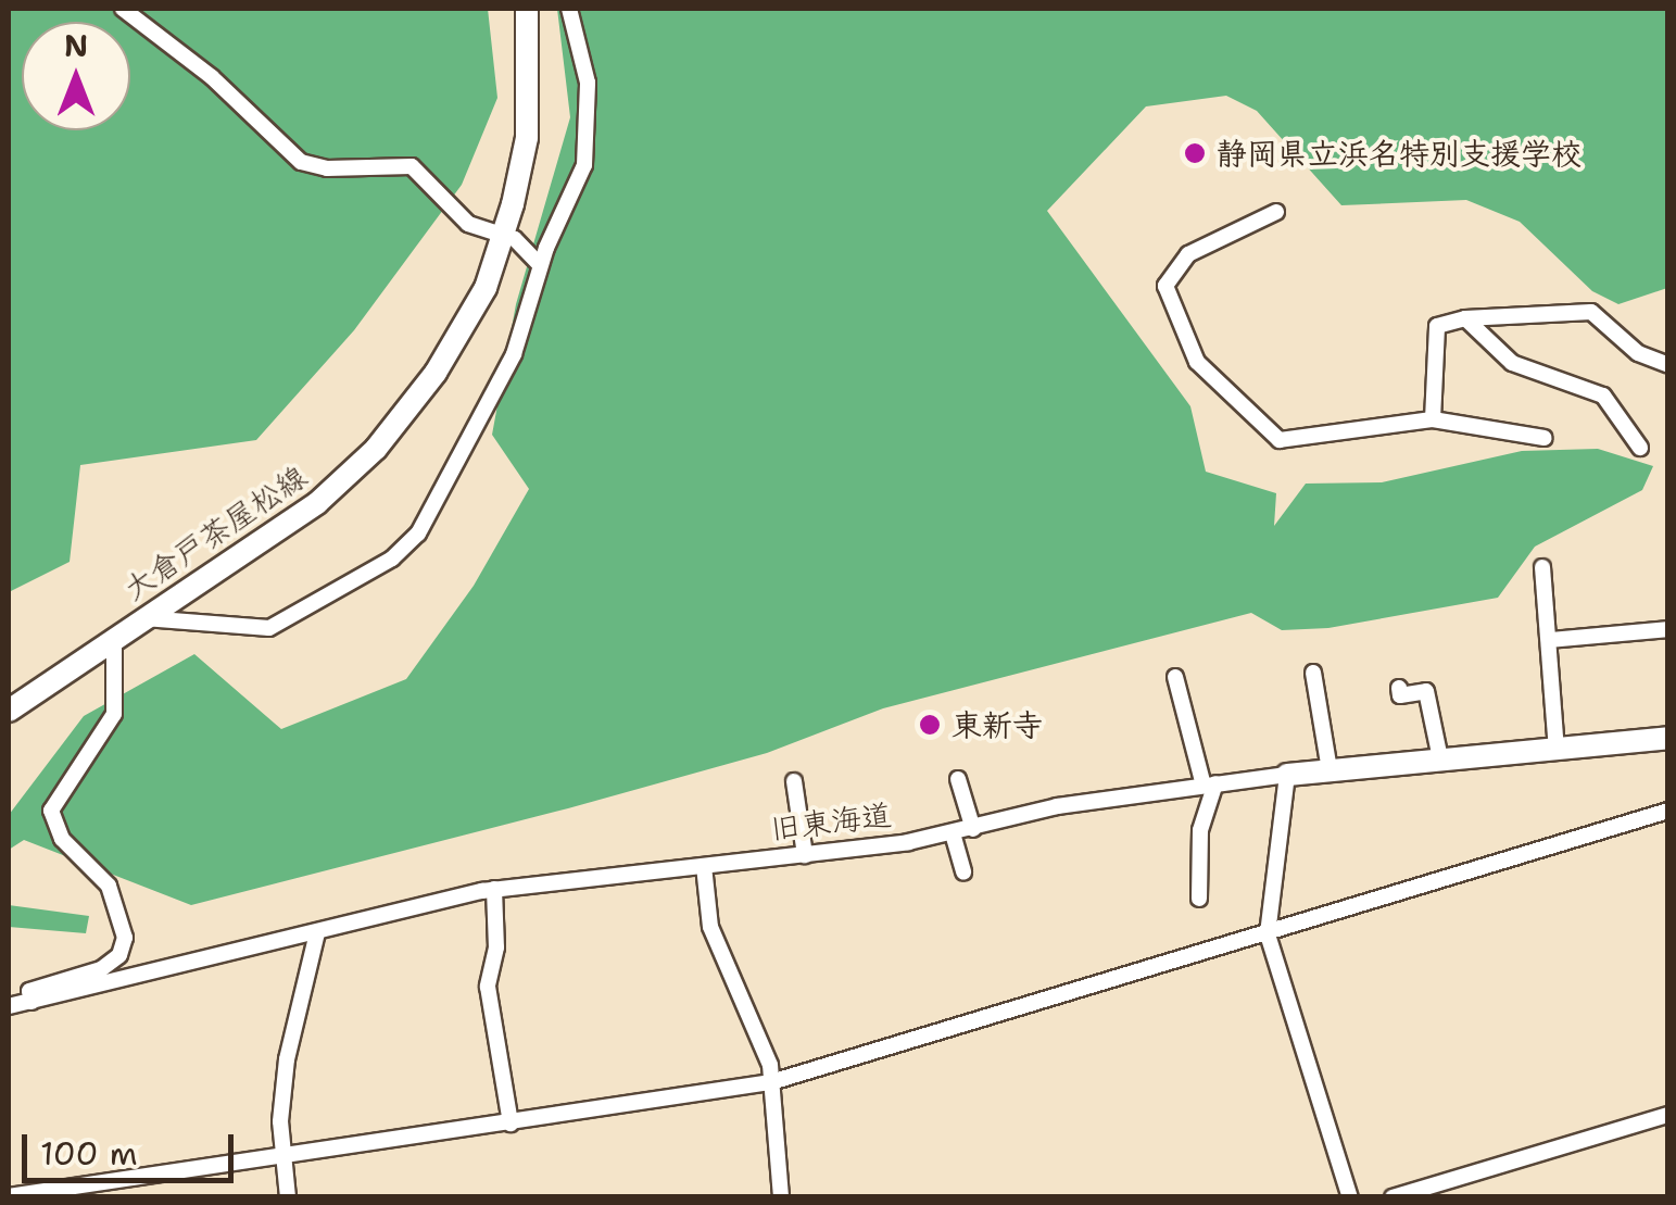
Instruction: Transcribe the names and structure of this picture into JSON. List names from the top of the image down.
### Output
{
  "streets": {
    "street": ["大倉戸茶屋松線", "旧東海道"]
  },
  "places": ["静岡県立浜名特別支援学校", "東新寺"],
  "scale_bar": "100 m",
  "north": "top"
}
